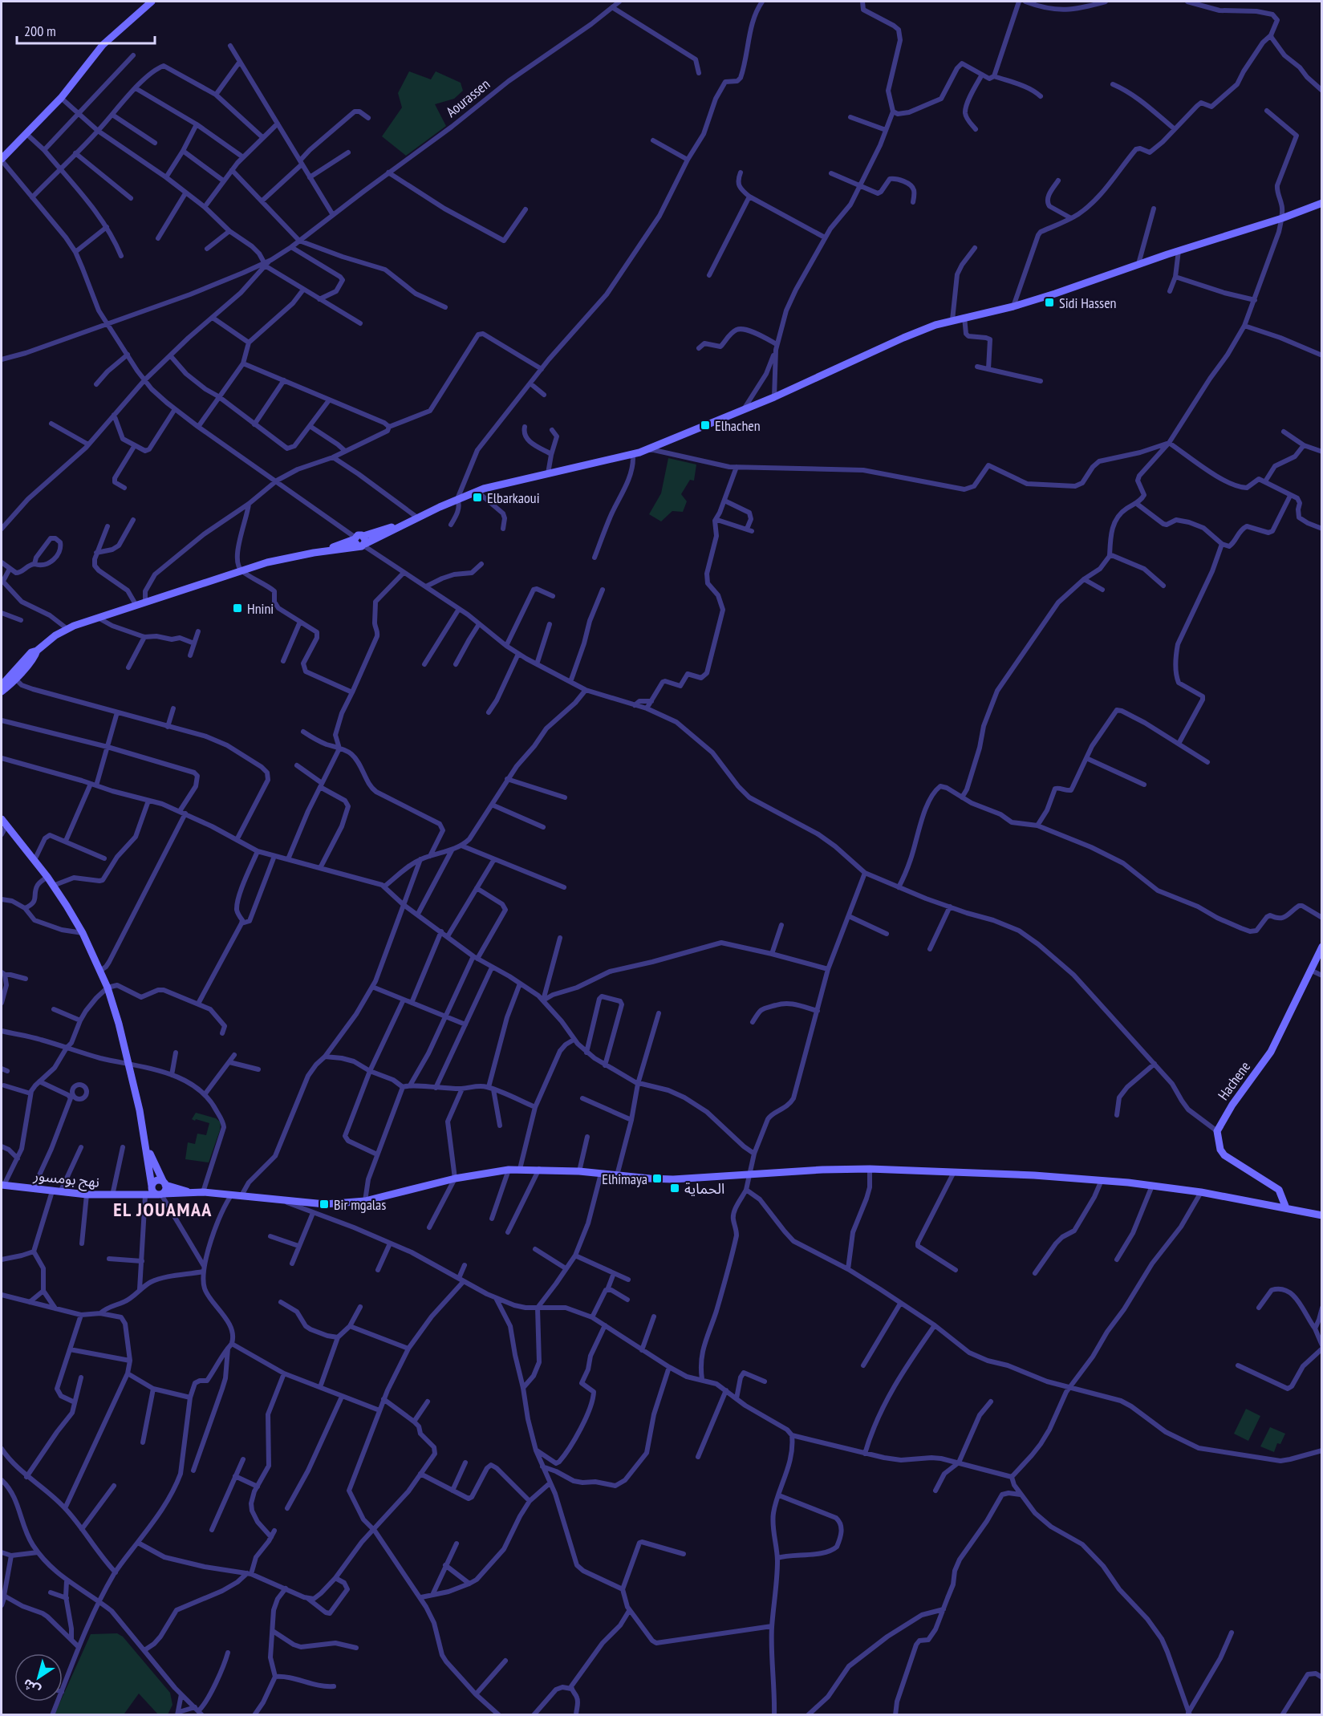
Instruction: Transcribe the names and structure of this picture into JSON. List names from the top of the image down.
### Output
{
  "streets": {
    "main road": ["Hachene", "نهج بومسور"],
    "street": ["Aourassen"]
  },
  "districts": ["EL JOUAMAA"],
  "places": {
    "transit": [
      "Sidi Hassen",
      "Elhachen",
      "Elbarkaoui",
      "Hnini",
      "Elhimaya",
      "الحماية",
      "Bir mgalas"
    ]
  },
  "scale_bar": "200 m",
  "north": "bottom left"
}
